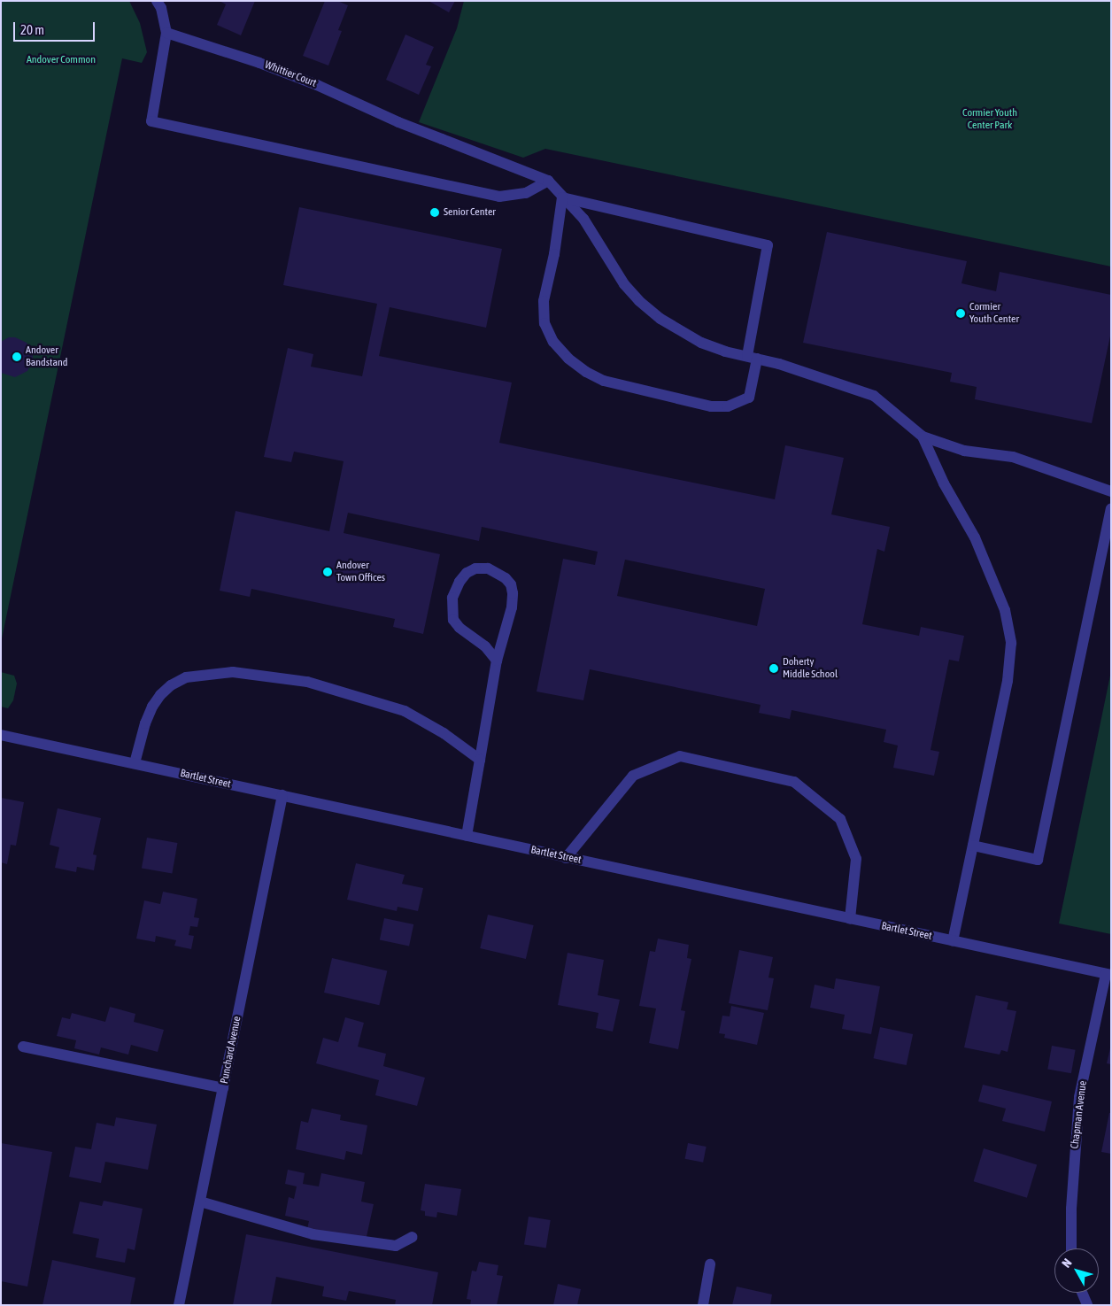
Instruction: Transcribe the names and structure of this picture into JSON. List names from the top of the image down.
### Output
{
  "streets": {
    "street": [
      "Whittier Court",
      "Bartlet Street",
      "Punchard Avenue",
      "Chapman Avenue"
    ]
  },
  "crossings": [
    ["Bartlet Street", "Punchard Avenue"],
    ["Bartlet Street", "Chapman Avenue"]
  ],
  "parks": ["Andover Common", "Cormier Youth Center Park"],
  "places": [
    "Senior Center",
    "Cormier Youth Center",
    "Andover Bandstand",
    "Andover Town Offices",
    "Doherty Middle School"
  ],
  "scale_bar": "20 m",
  "north": "top left"
}
